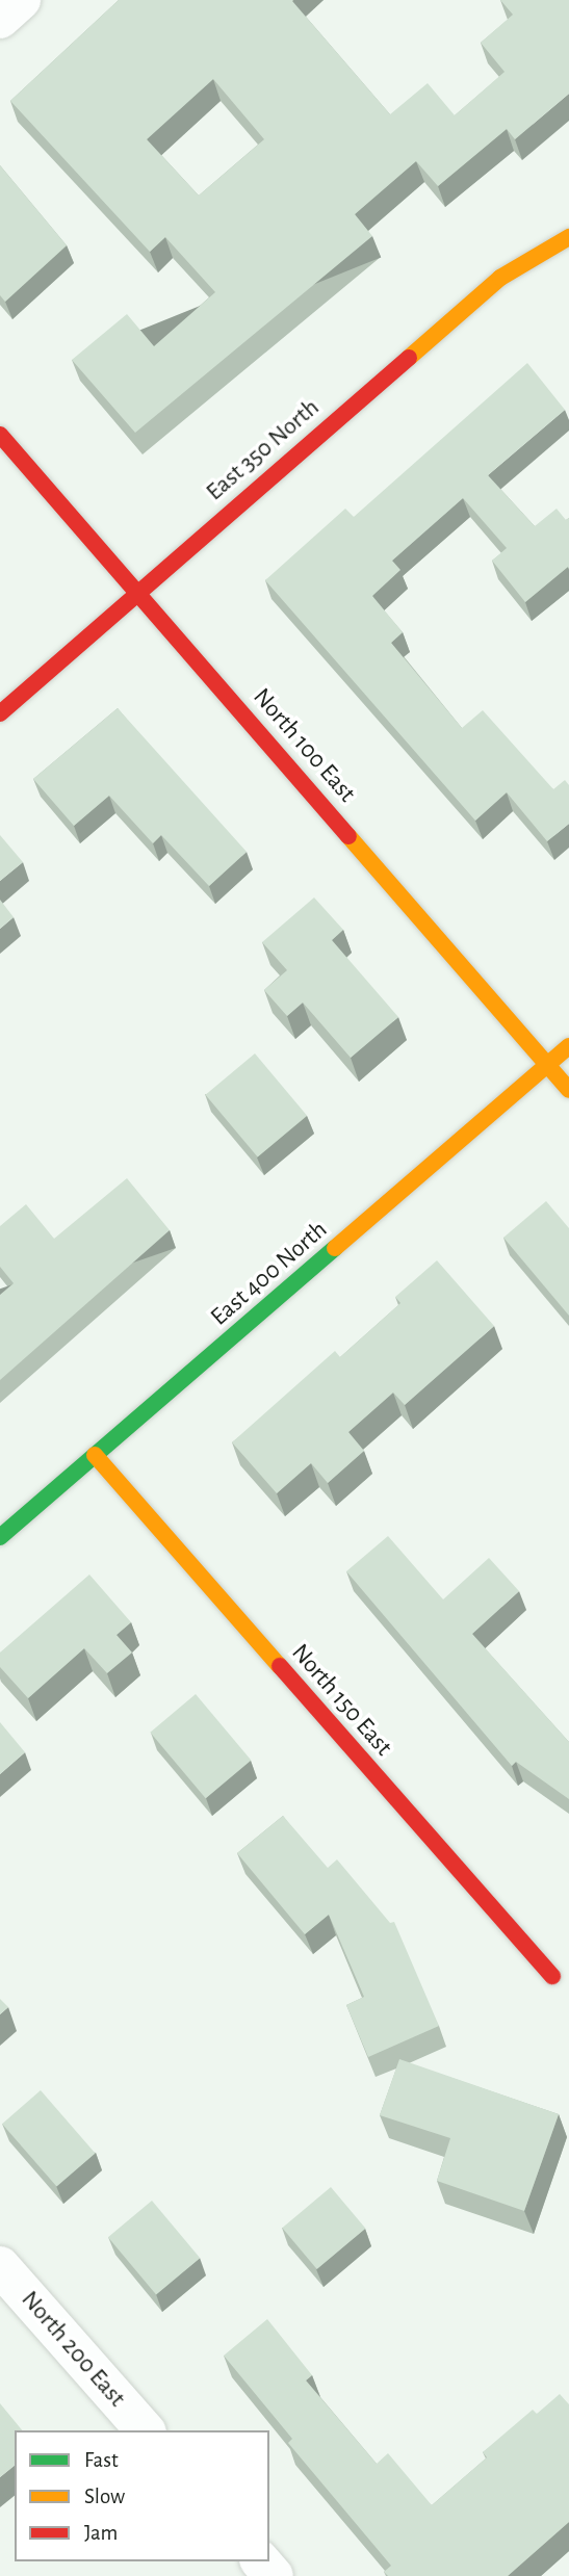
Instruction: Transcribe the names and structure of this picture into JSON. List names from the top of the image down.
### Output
{
  "streets": {
    "street": [
      "East 350 North",
      "North 100 East",
      "East 400 North",
      "North 150 East",
      "North 200 East"
    ]
  },
  "crossings": [
    ["East 350 North", "North 100 East"],
    ["North 100 East", "East 400 North"],
    ["East 400 North", "North 150 East"]
  ],
  "legend": ["Fast", "Slow", "Jam"]
}
